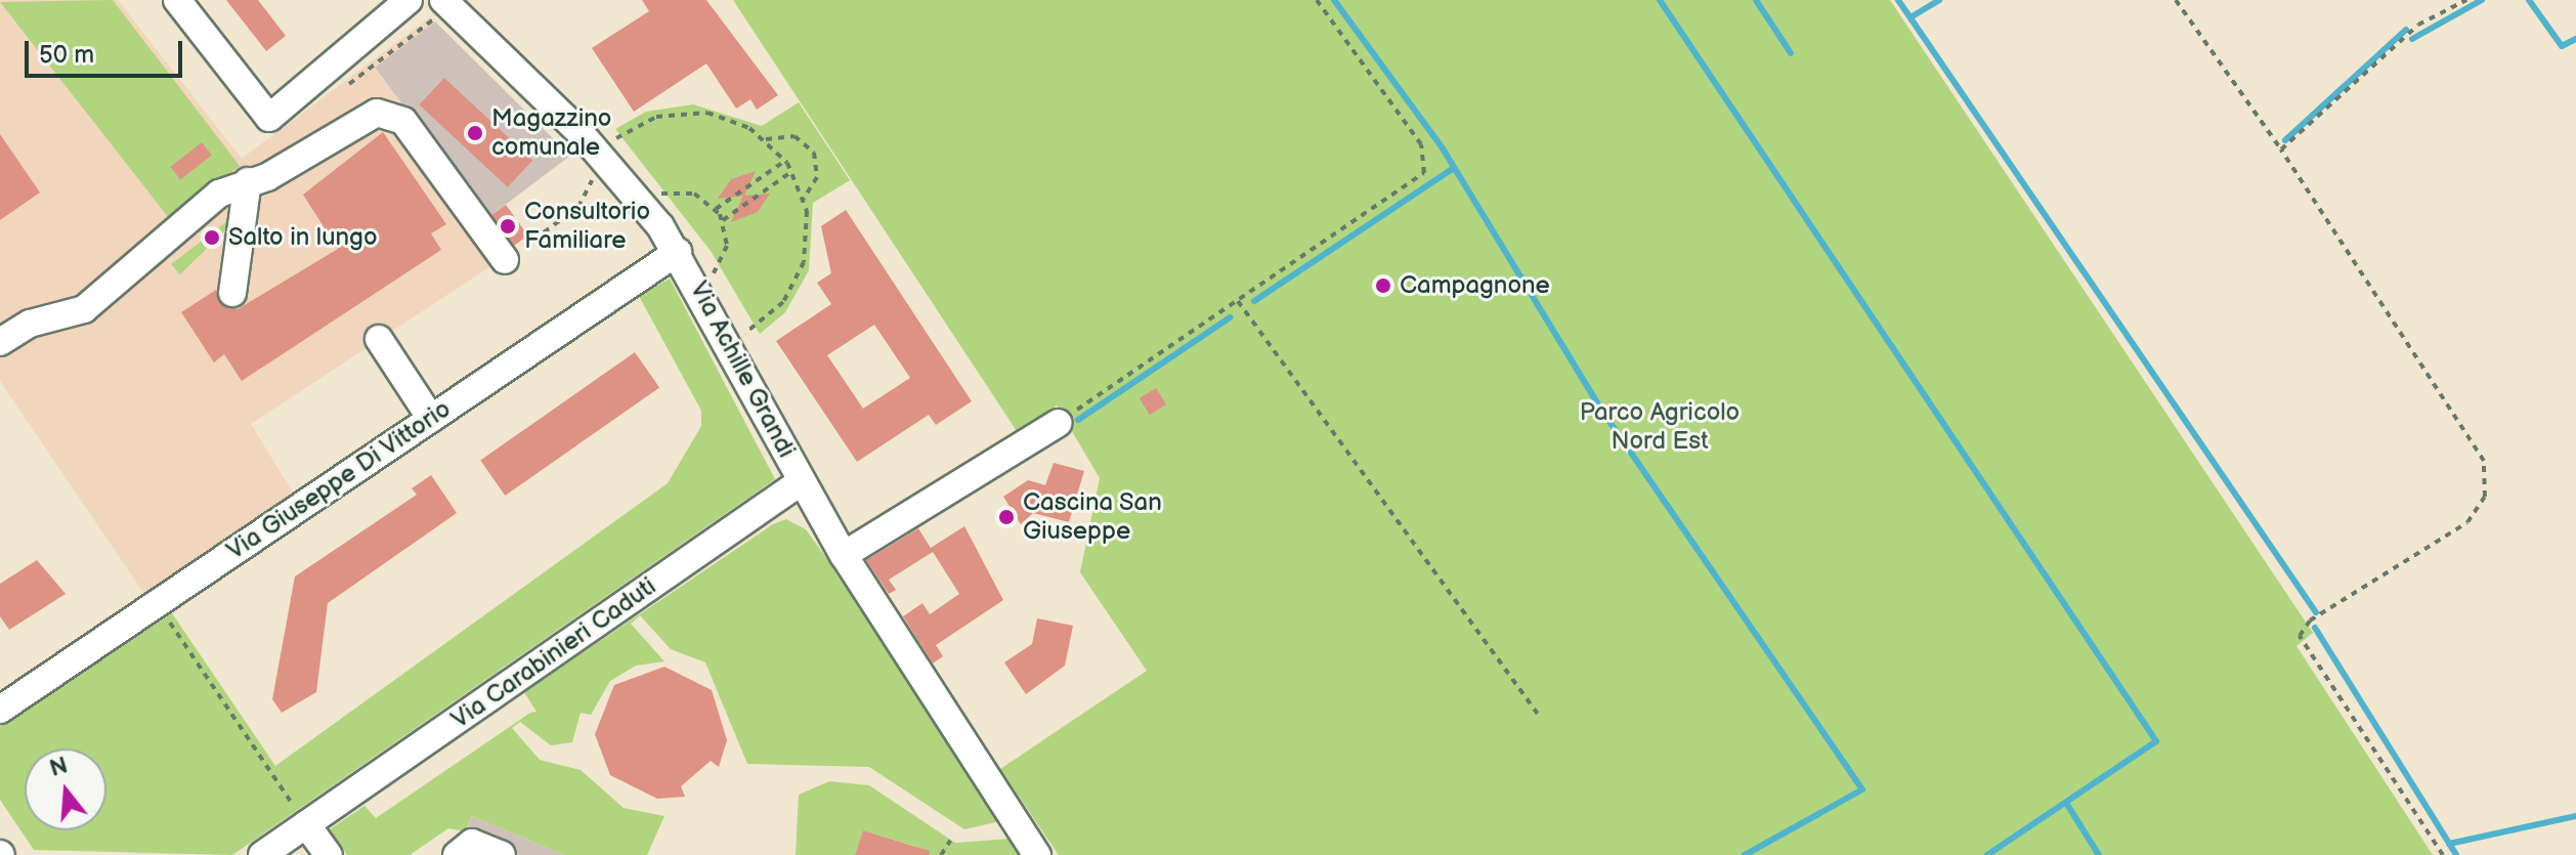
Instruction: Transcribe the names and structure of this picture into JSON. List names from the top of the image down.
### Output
{
  "streets": {
    "street": ["Via Achille Grandi", "Via Giuseppe Di Vittorio", "Via Carabinieri Caduti"]
  },
  "crossings": [
    ["Via Achille Grandi", "Via Giuseppe Di Vittorio"],
    ["Via Achille Grandi", "Via Carabinieri Caduti"]
  ],
  "parks": ["Parco Agricolo Nord Est"],
  "places": [
    "Magazzino comunale",
    "Consultorio Familiare",
    "Salto in lungo",
    "Campagnone",
    "Cascina San Giuseppe"
  ],
  "scale_bar": "50 m",
  "north": "top"
}
